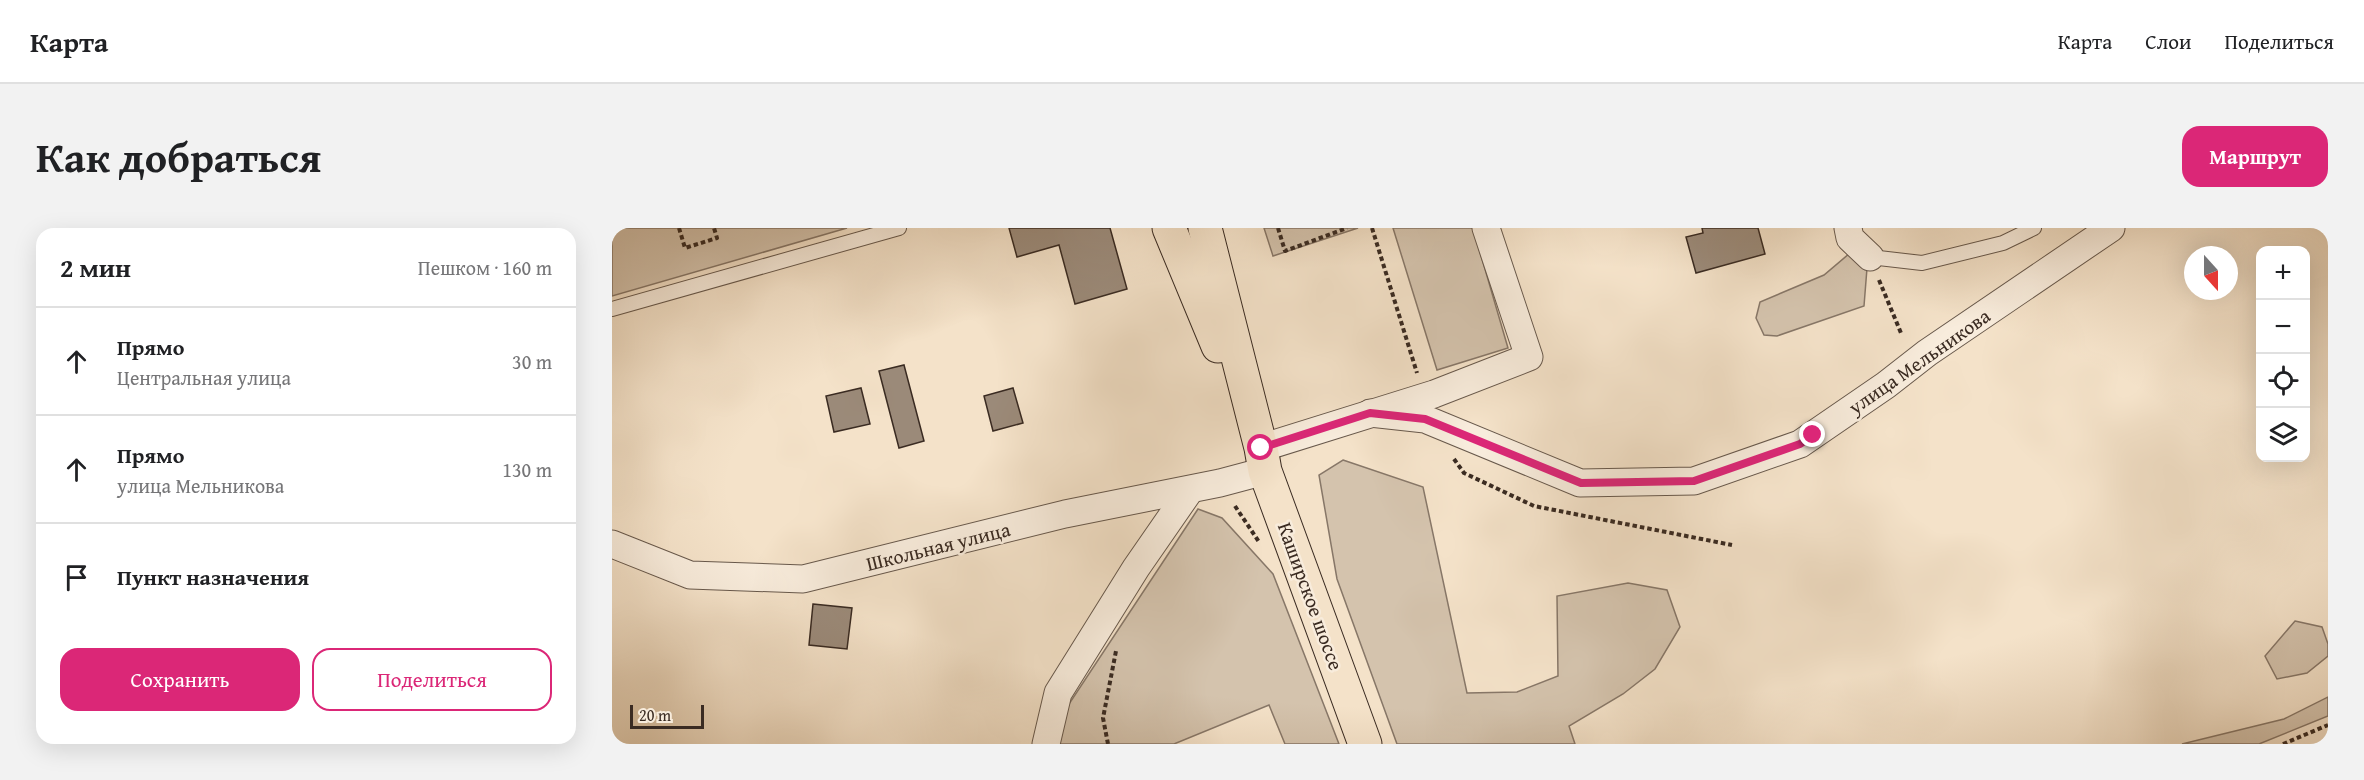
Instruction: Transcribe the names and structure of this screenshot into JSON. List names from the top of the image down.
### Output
{
  "streets": {
    "main road": ["Каширское шоссе"],
    "street": ["улица Мельникова", "Школьная улица"]
  },
  "crossings": [
    ["улица Мельникова", "Школьная улица"],
    ["Школьная улица", "Каширское шоссе"]
  ],
  "scale_bar": "20 m",
  "north": "bottom",
  "page": {
    "header": "Карта",
    "nav": ["Карта", "Слои", "Поделиться"],
    "title": "Как добраться",
    "buttons": [
      "Маршрут",
      ["Сохранить", "Поделиться"]
    ],
    "heading": ["2 мин", "Пешком · 160 m"],
    "map_buttons": ["+", "−"],
    "list": [
      ["Прямо", "Центральная улица", "30 m"],
      ["Прямо", "улица Мельникова", "130 m"],
      "Пункт назначения"
    ],
    "scale": "20 m"
  }
}
